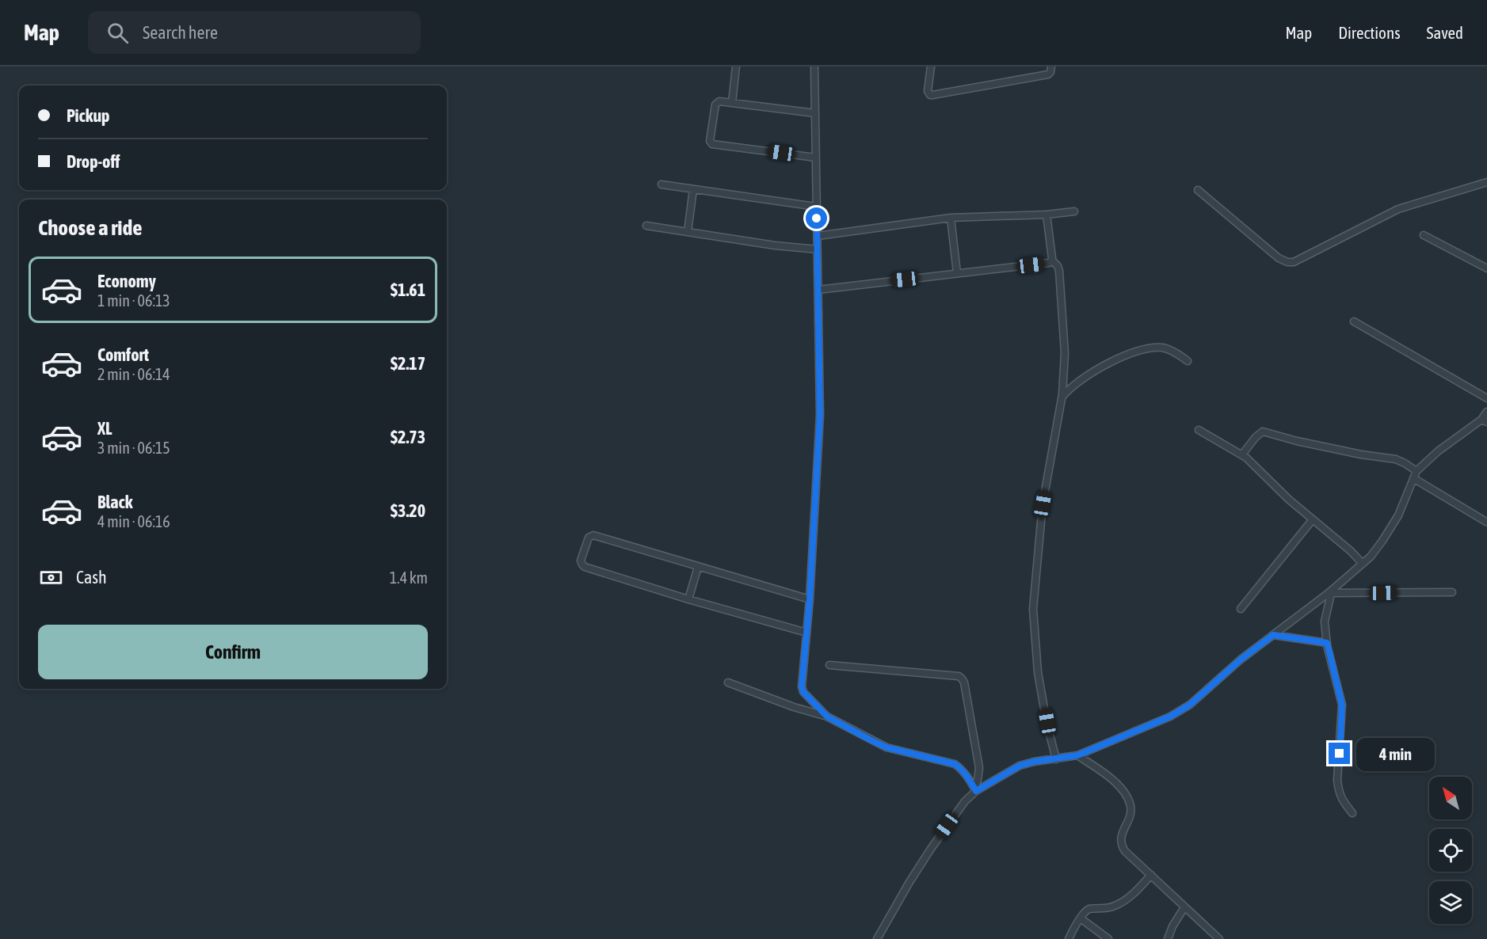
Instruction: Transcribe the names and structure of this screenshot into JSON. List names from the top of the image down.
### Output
{
  "north": "top left",
  "page": {
    "header": "Map",
    "search": "Search here",
    "nav": ["Map", "Directions", "Saved"],
    "banner": ["Pickup", "Drop-off"],
    "heading": "Choose a ride",
    "list": [
      {
        "name": "Economy",
        "note": "1 min · 06:13",
        "value": "$1.61"
      },
      {
        "name": "Comfort",
        "note": "2 min · 06:14",
        "value": "$2.17"
      },
      {
        "name": "XL",
        "note": "3 min · 06:15",
        "value": "$2.73"
      },
      {
        "name": "Black",
        "note": "4 min · 06:16",
        "value": "$3.20"
      }
    ],
    "pay": ["Cash", "1.4 km"],
    "buttons": "Confirm",
    "bubble": "4 min"
  }
}
